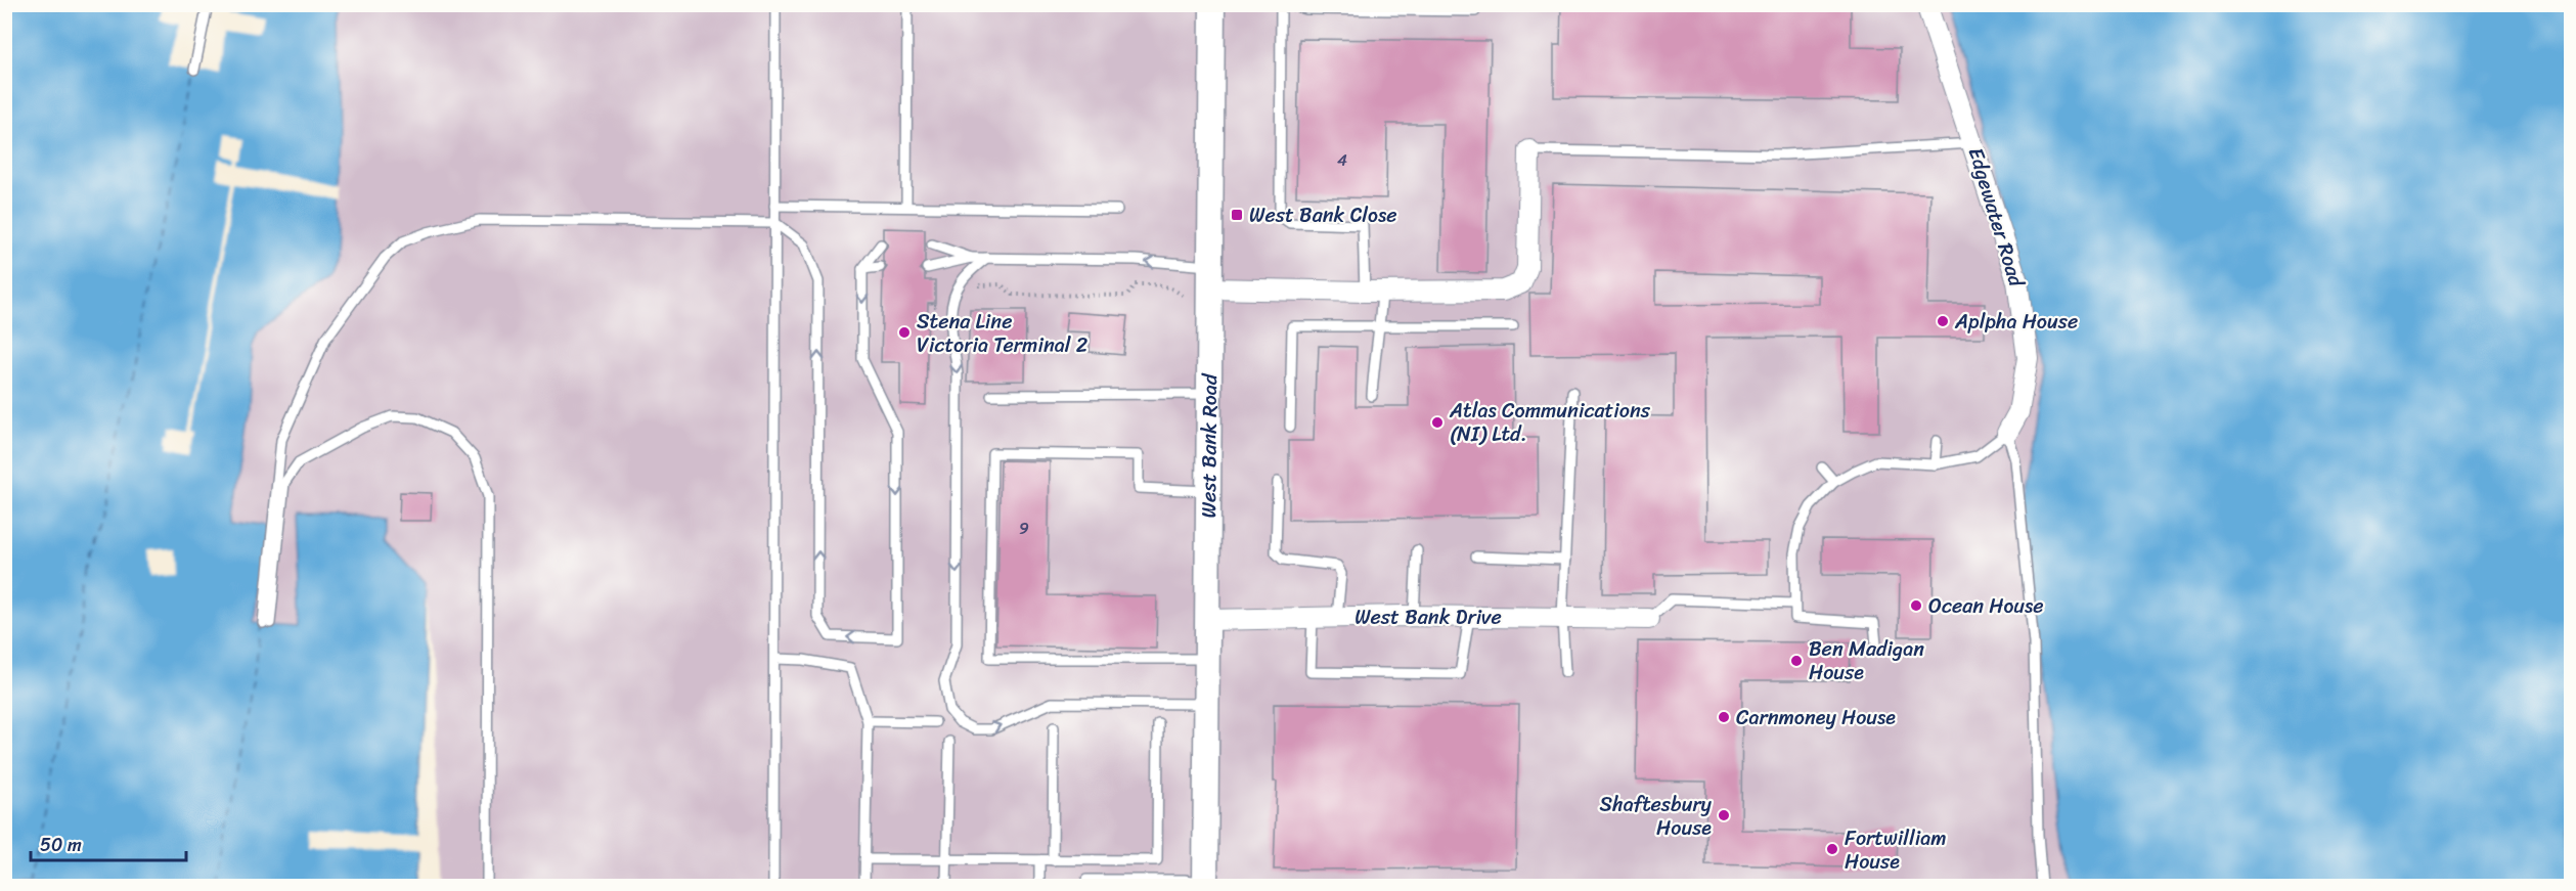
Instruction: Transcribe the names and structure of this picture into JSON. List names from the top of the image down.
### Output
{
  "streets": {
    "street": ["Edgewater Road", "West Bank Road", "West Bank Drive"]
  },
  "crossings": [
    ["West Bank Road", "West Bank Drive"]
  ],
  "places": {
    "transit": ["West Bank Close"],
    "other": [
      "Aplpha House",
      "Stena Line Victoria Terminal 2",
      "Atlas Communications (NI) Ltd.",
      "Ocean House",
      "Ben Madigan House",
      "Carnmoney House",
      "Shaftesbury House",
      "Fortwilliam House"
    ]
  },
  "house_numbers": ["4", "9"],
  "scale_bar": "50 m"
}
